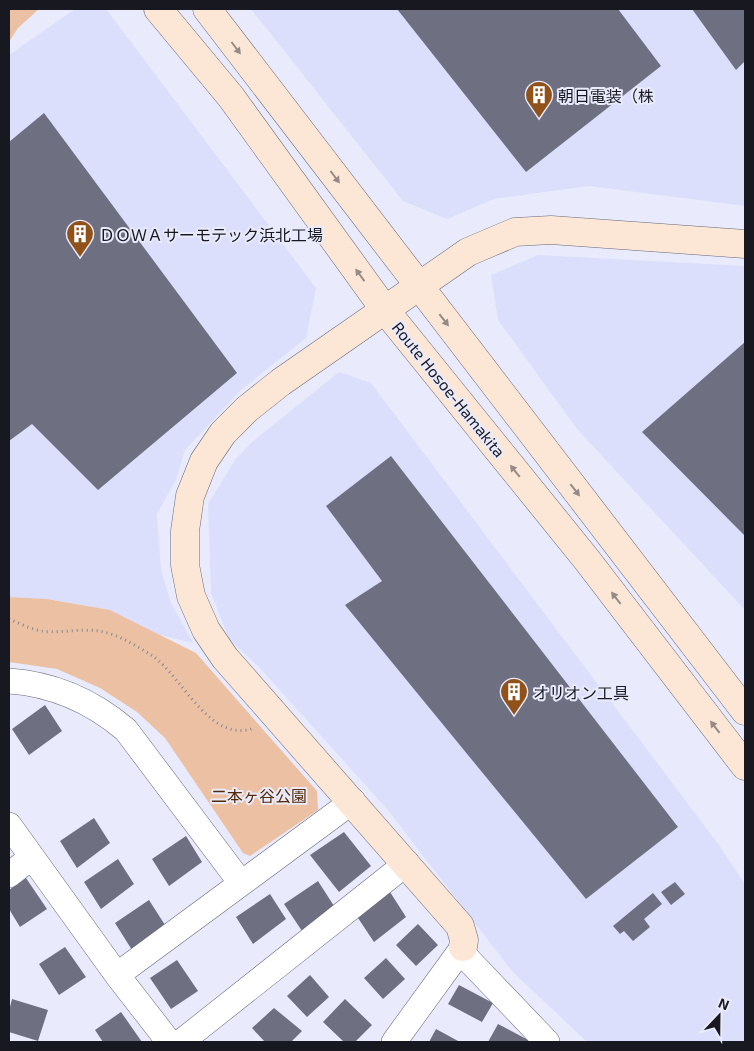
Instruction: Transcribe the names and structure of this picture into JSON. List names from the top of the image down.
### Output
{
  "streets": {
    "main road": ["Route Hosoe-Hamakita"]
  },
  "parks": ["二本ヶ谷公園"],
  "places": {
    "building": ["朝日電装（株", "ＤＯＷＡサーモテック浜北工場", "オリオン工具"]
  },
  "north": "top"
}
